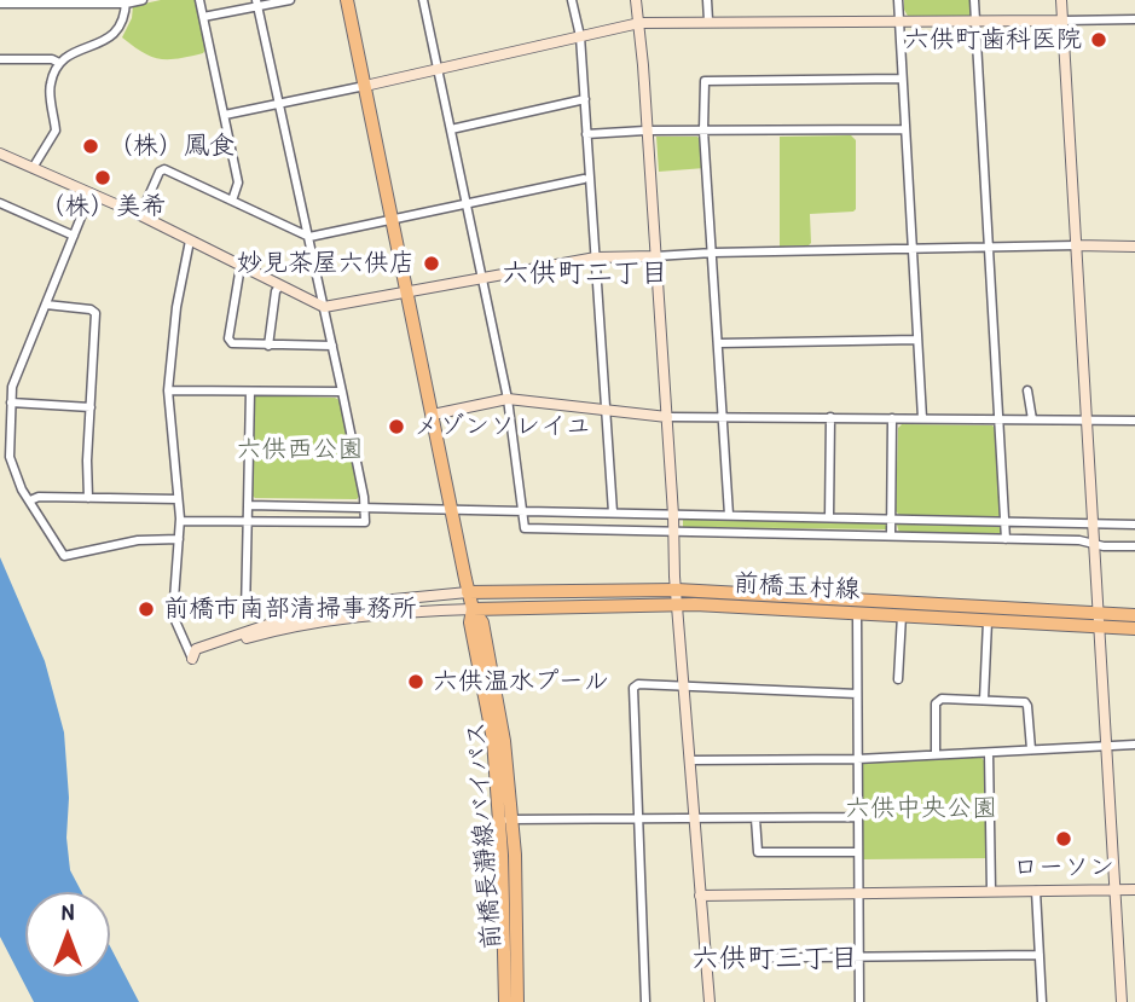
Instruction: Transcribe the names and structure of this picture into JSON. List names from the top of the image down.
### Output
{
  "streets": {
    "main road": ["前橋玉村線", "前橋長瀞線バイパス"]
  },
  "crossings": [
    ["前橋玉村線", "前橋長瀞線バイパス"]
  ],
  "districts": ["六供町二丁目", "六供町三丁目"],
  "parks": ["六供西公園", "六供中央公園"],
  "places": [
    "六供町歯科医院",
    "（株）鳳食",
    "（株）美希",
    "妙見茶屋六供店",
    "メゾンソレイユ",
    "前橋市南部清掃事務所",
    "六供温水プール",
    "ローソン"
  ],
  "north": "top"
}
